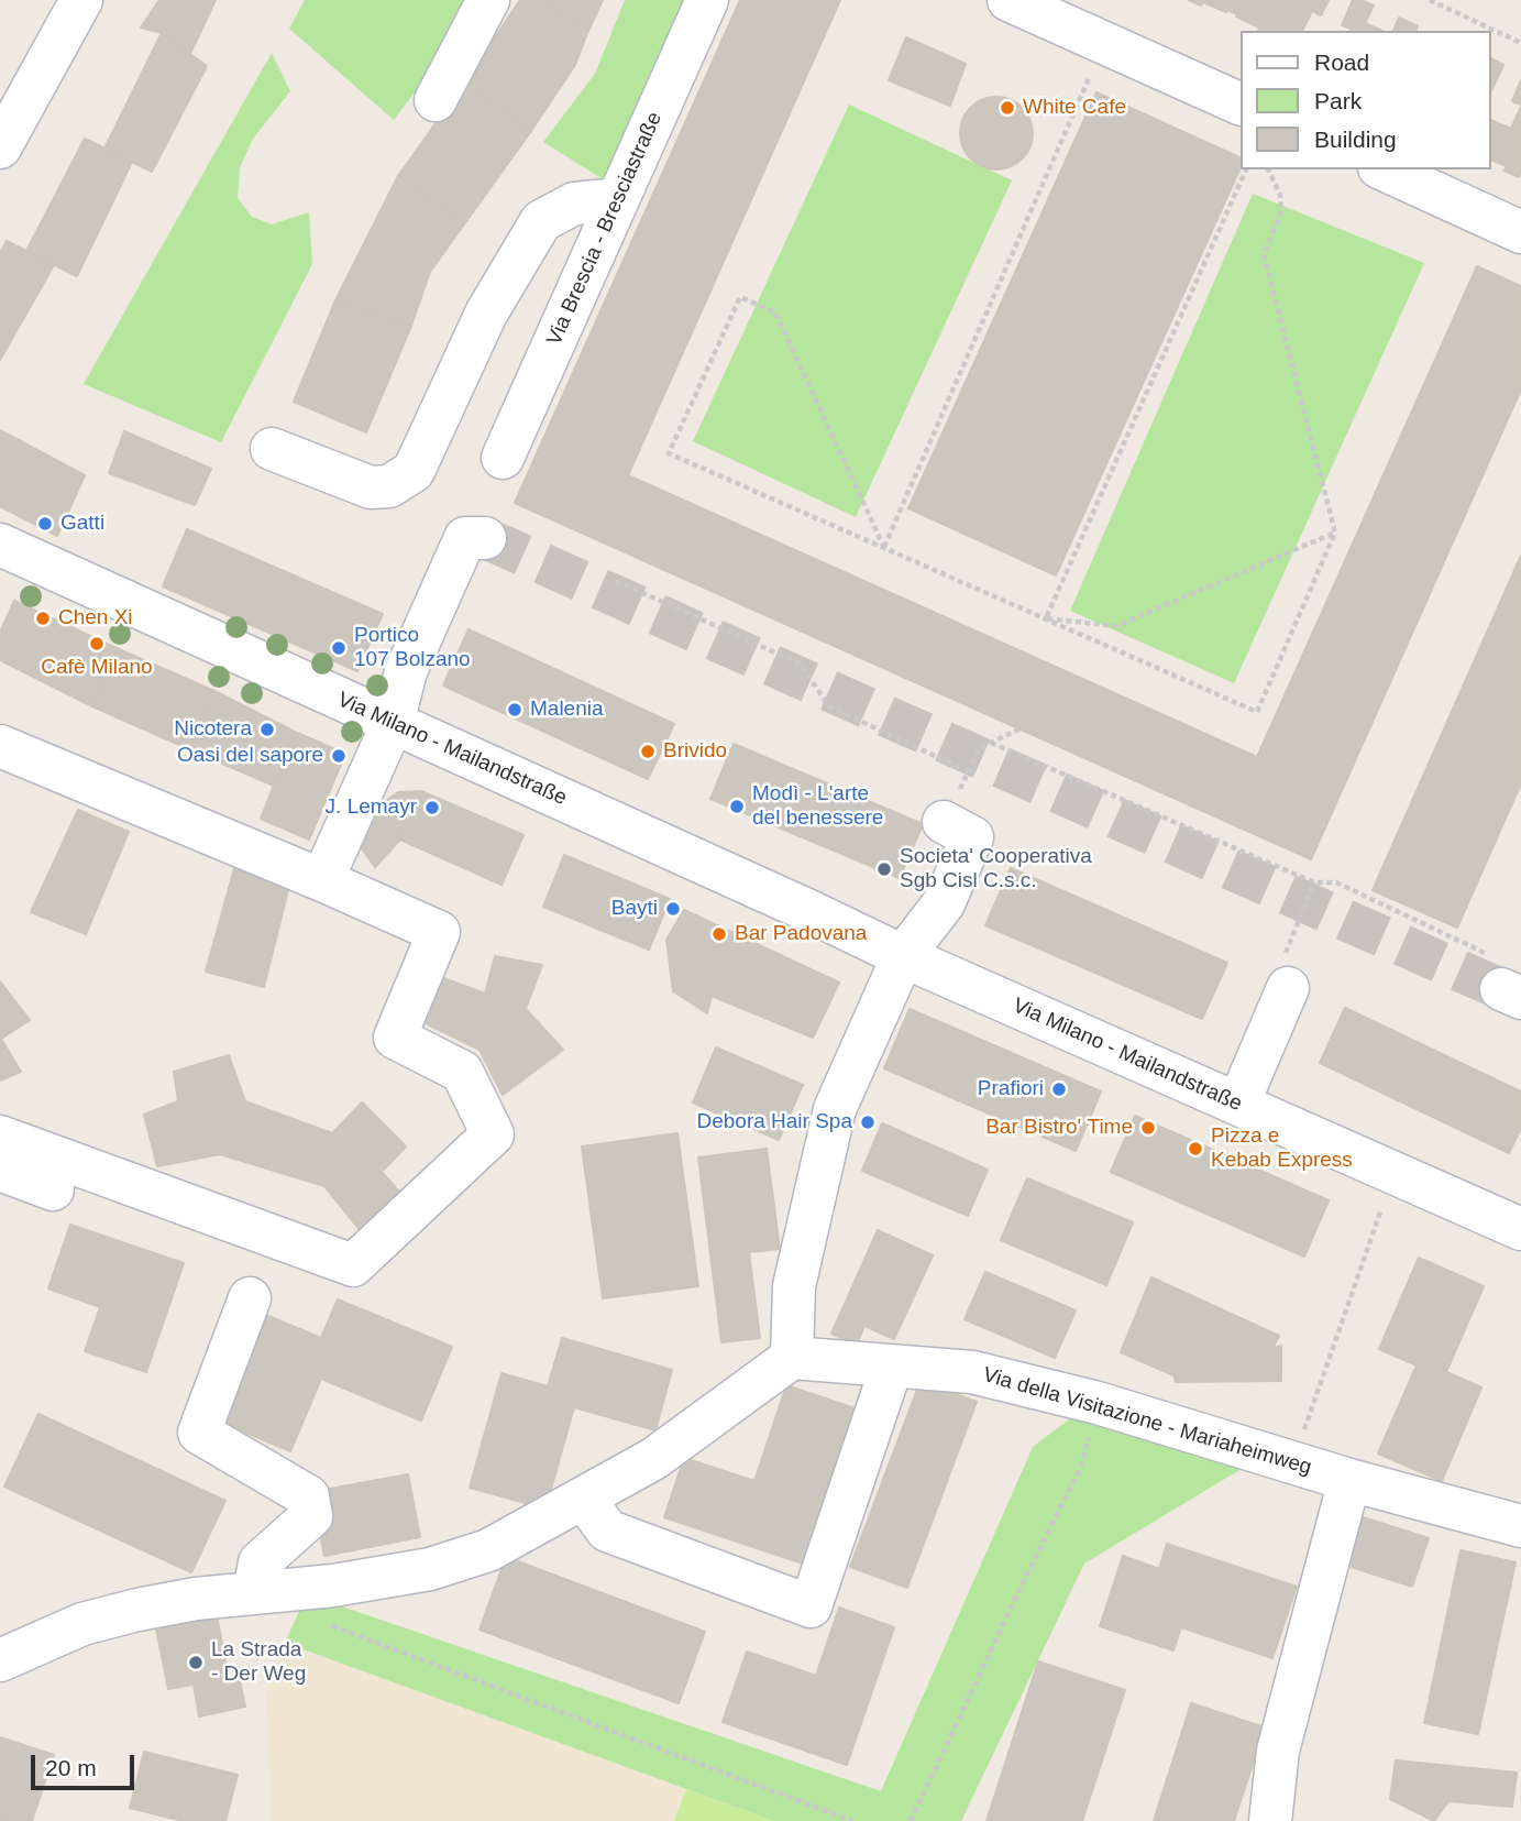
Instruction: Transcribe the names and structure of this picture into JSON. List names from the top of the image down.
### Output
{
  "streets": {
    "street": ["Via Brescia - Bresciastraße", "Via Milano - Mailandstraße", "Via della Visitazione - Mariaheimweg"]
  },
  "places": [
    "White Cafe",
    "Gatti",
    "Chen Xi",
    "Cafè Milano",
    "Portico 107 Bolzano",
    "Malenia",
    "Nicotera",
    "Brivido",
    "Oasi del sapore",
    "Modì - L'arte del benessere",
    "J. Lemayr",
    "Societa' Cooperativa Sgb Cisl C.s.c.",
    "Bayti",
    "Bar Padovana",
    "Prafiori",
    "Debora Hair Spa",
    "Bar Bistro' Time",
    "Pizza e Kebab Express",
    "La Strada - Der Weg"
  ],
  "legend": ["Road", "Park", "Building"],
  "scale_bar": "20 m"
}
